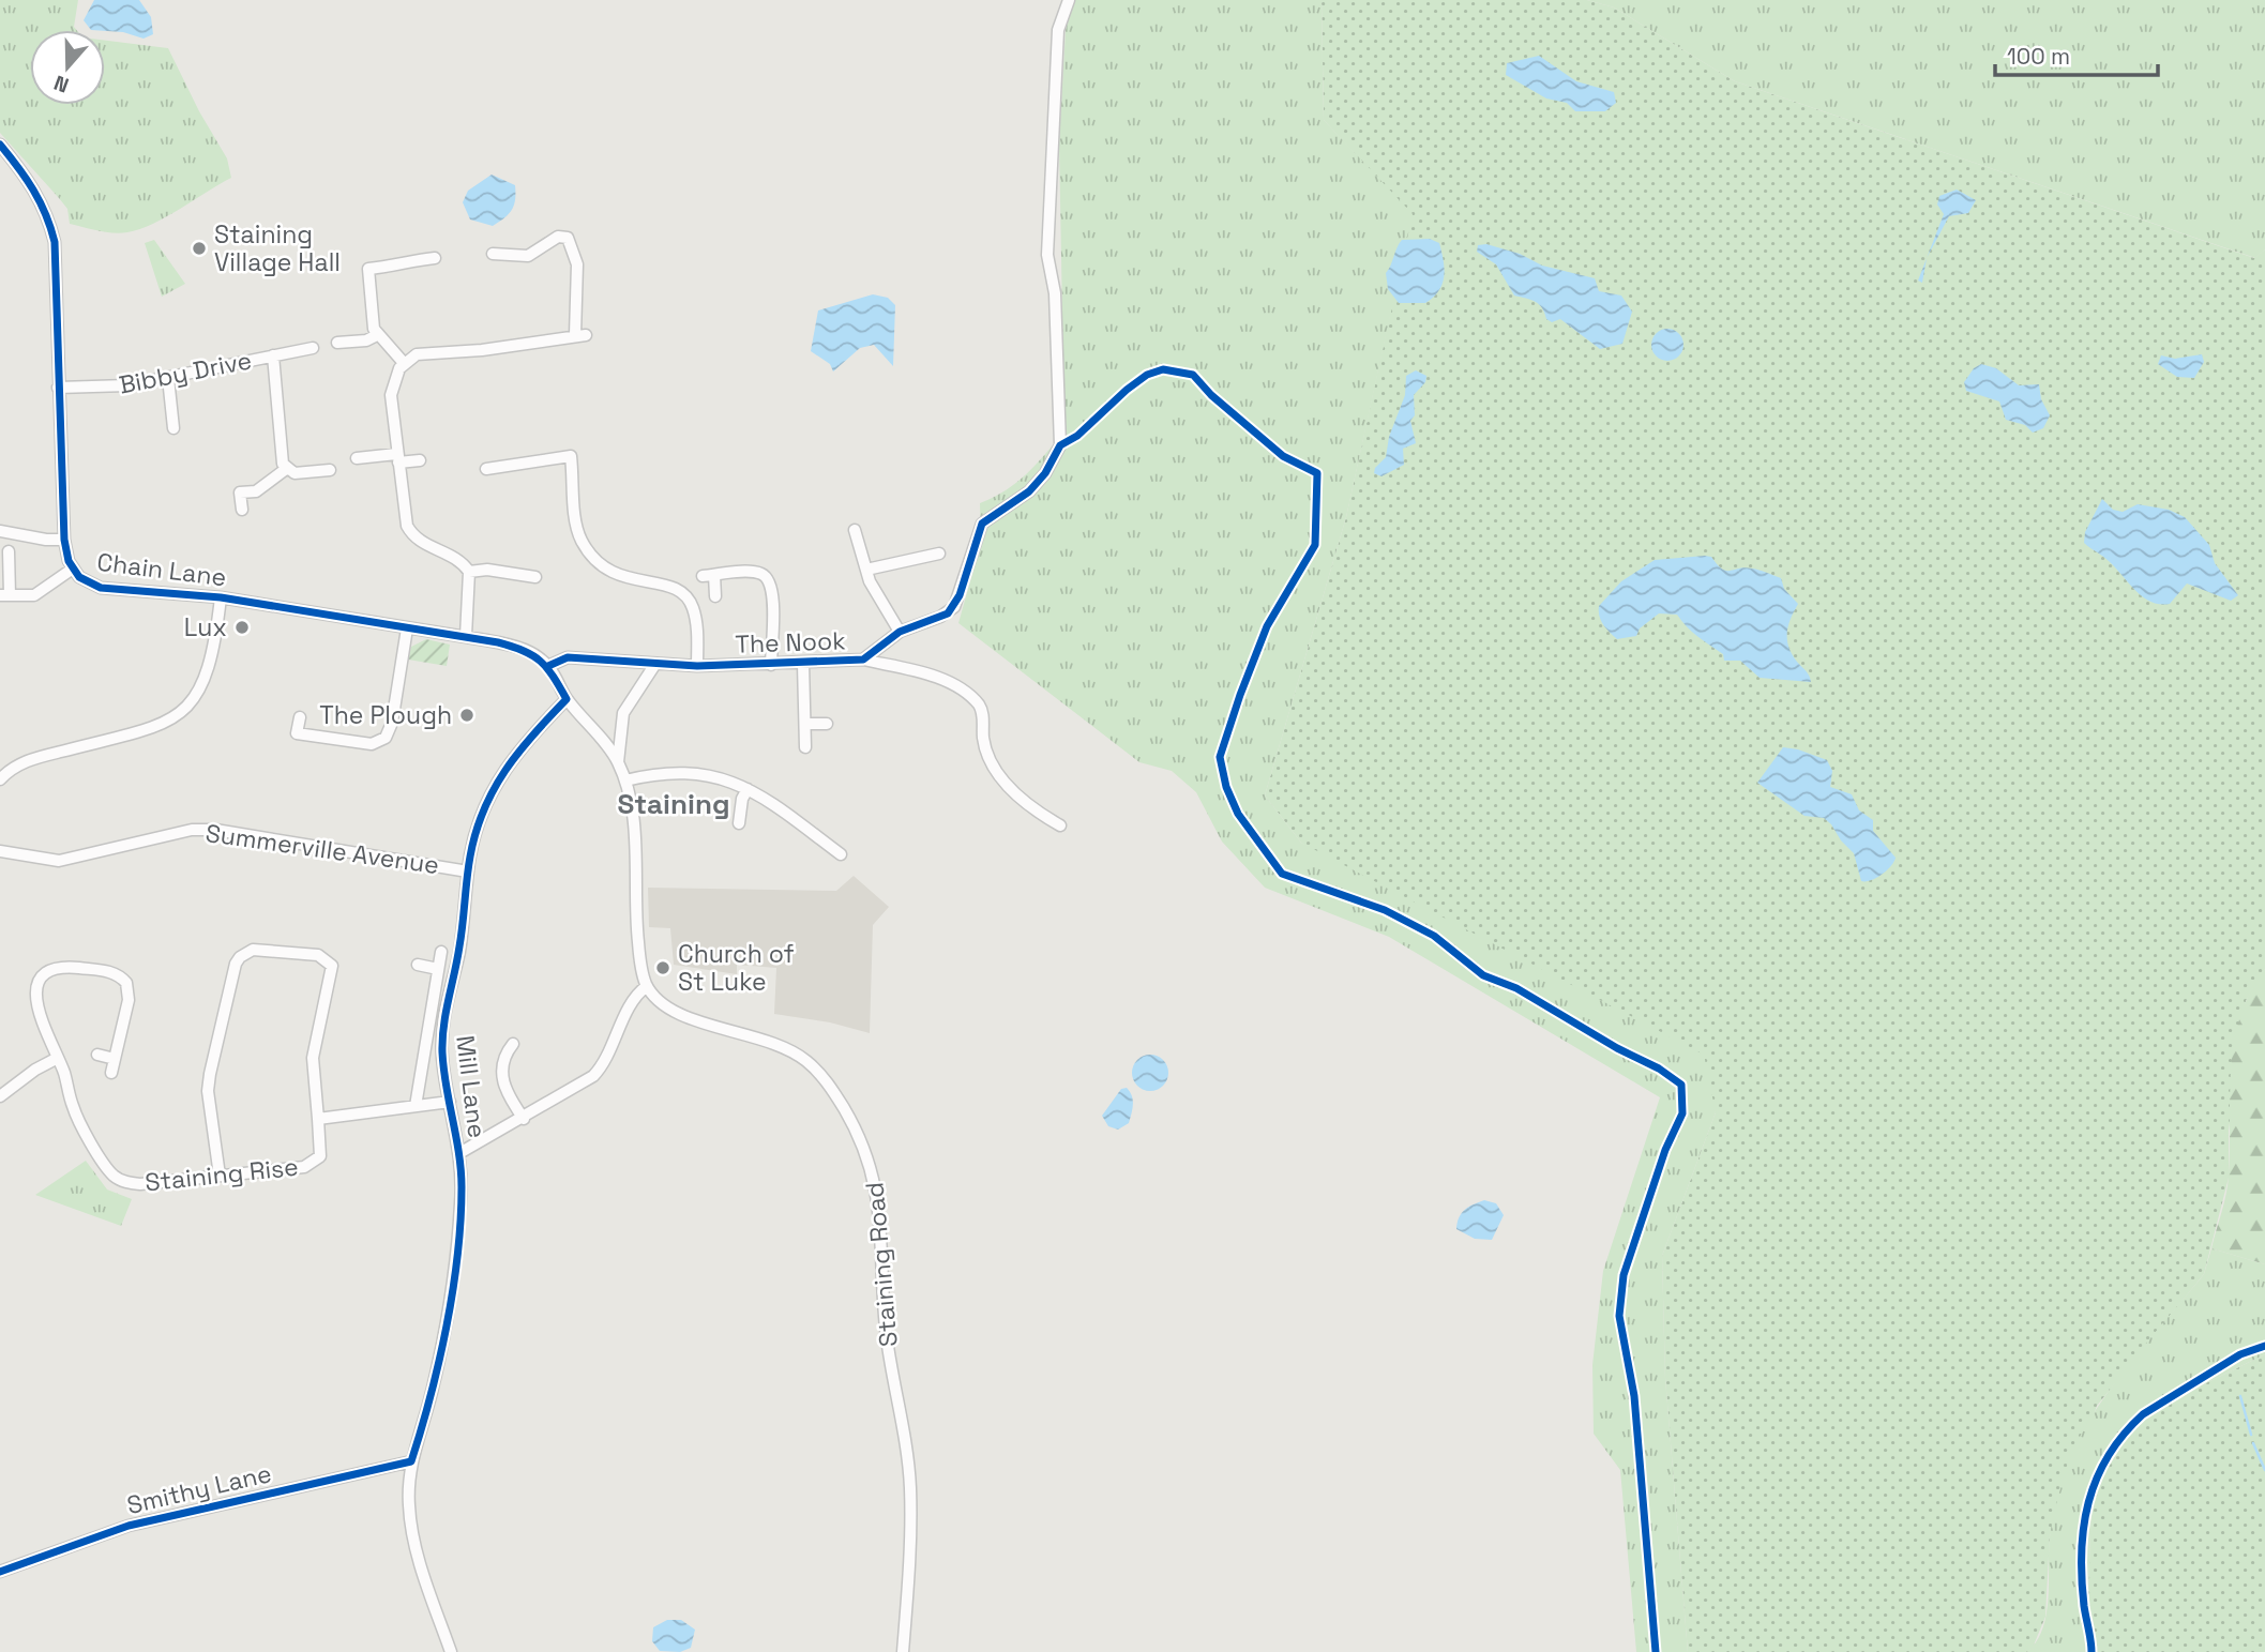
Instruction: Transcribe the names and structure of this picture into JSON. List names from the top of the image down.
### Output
{
  "streets": {
    "street": [
      "Bibby Drive",
      "Chain Lane",
      "The Nook",
      "Summerville Avenue",
      "Mill Lane",
      "Staining Rise",
      "Staining Road",
      "Smithy Lane"
    ]
  },
  "crossings": [
    ["Bibby Drive", "Chain Lane"],
    ["Chain Lane", "The Nook"],
    ["Summerville Avenue", "Mill Lane"],
    ["Mill Lane", "Smithy Lane"]
  ],
  "districts": ["Staining"],
  "places": [
    "Staining Village Hall",
    "Lux",
    "The Plough",
    "Church of St Luke"
  ],
  "scale_bar": "100 m",
  "north": "bottom"
}
